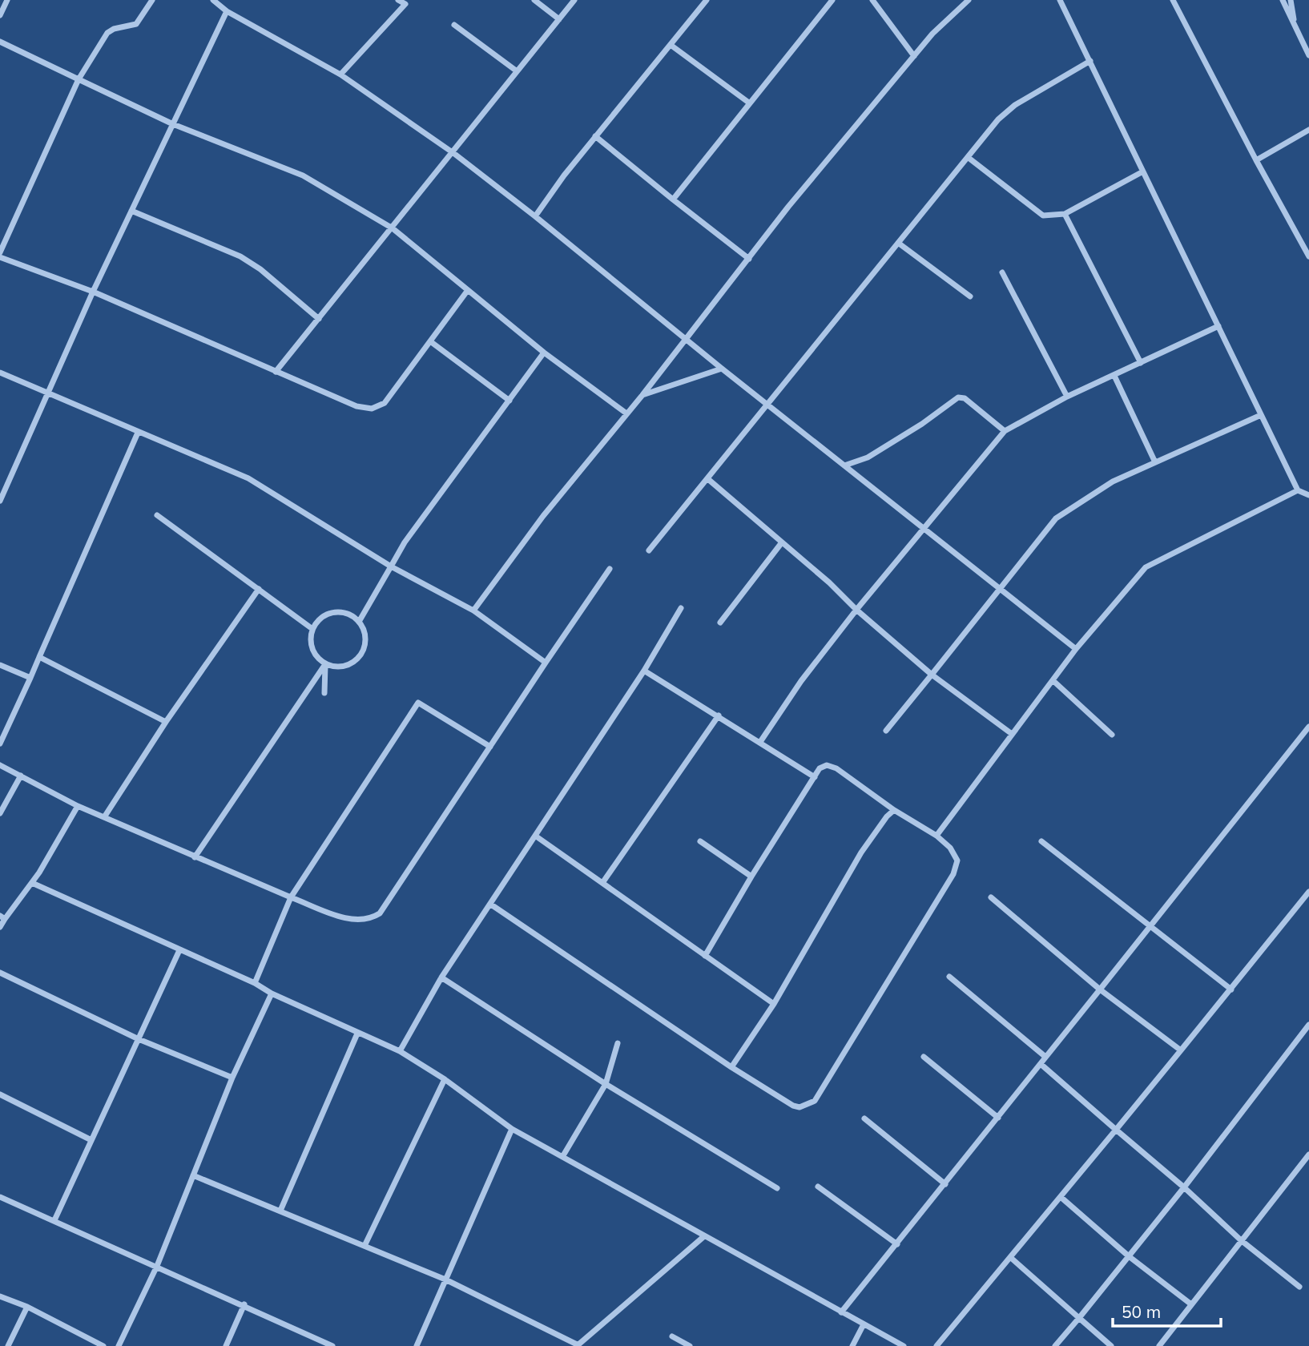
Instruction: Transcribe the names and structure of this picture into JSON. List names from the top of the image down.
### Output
{
  "scale_bar": "50 m"
}
